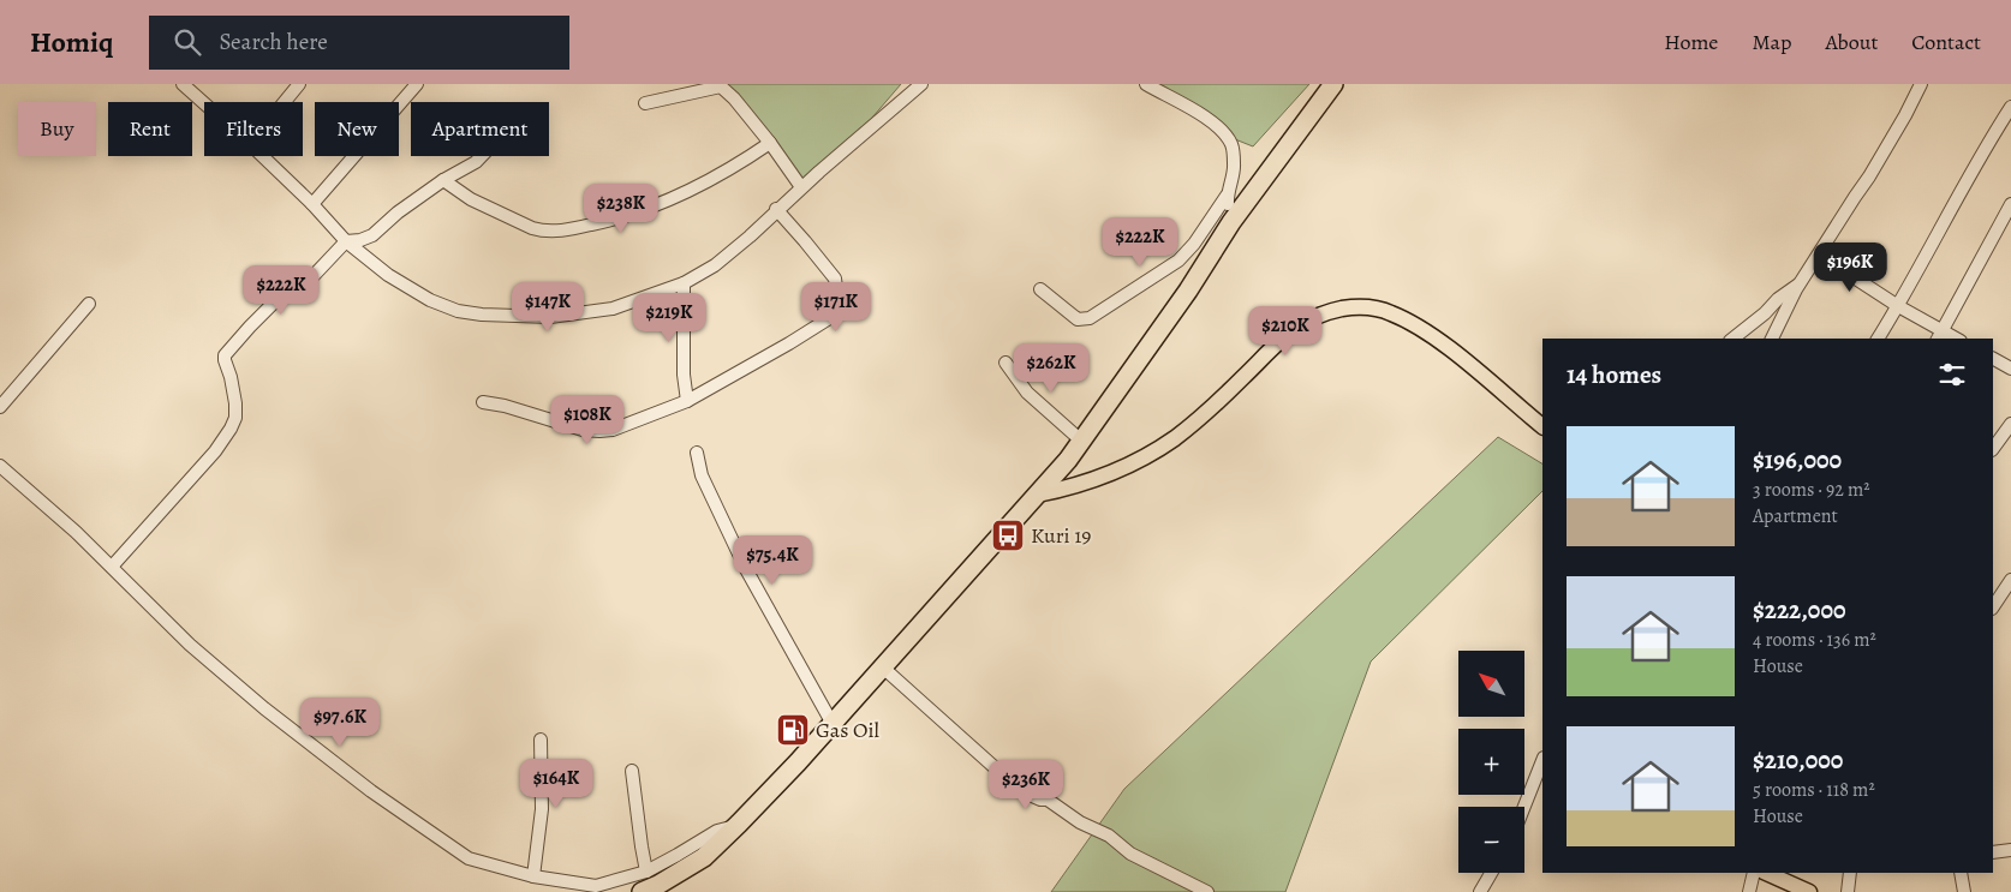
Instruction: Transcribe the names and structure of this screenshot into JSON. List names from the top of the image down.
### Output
{
  "places": {
    "bus stop": ["Kuri 19"],
    "fuel station": ["Gas Oil"]
  },
  "north": "top left",
  "page": {
    "header": "Homiq",
    "search": "Search here",
    "nav": [
      "Home",
      "Map",
      "About",
      "Contact"
    ],
    "chip": [
      "Buy",
      "Rent",
      "Filters",
      "New",
      "Apartment"
    ],
    "price": [
      "$238K",
      "$222K",
      "$196K",
      "$222K",
      "$147K",
      "$171K",
      "$219K",
      "$210K",
      "$262K",
      "$108K",
      "$75.4K",
      "$97.6K",
      "$164K",
      "$236K"
    ],
    "heading": "14 homes",
    "list": [
      {
        "name": "$196,000",
        "note": "3 rooms · 92 m² · Apartment"
      },
      {
        "name": "$222,000",
        "note": "4 rooms · 136 m² · House"
      },
      {
        "name": "$210,000",
        "note": "5 rooms · 118 m² · House"
      }
    ],
    "map_buttons": ["+", "−"]
  }
}
